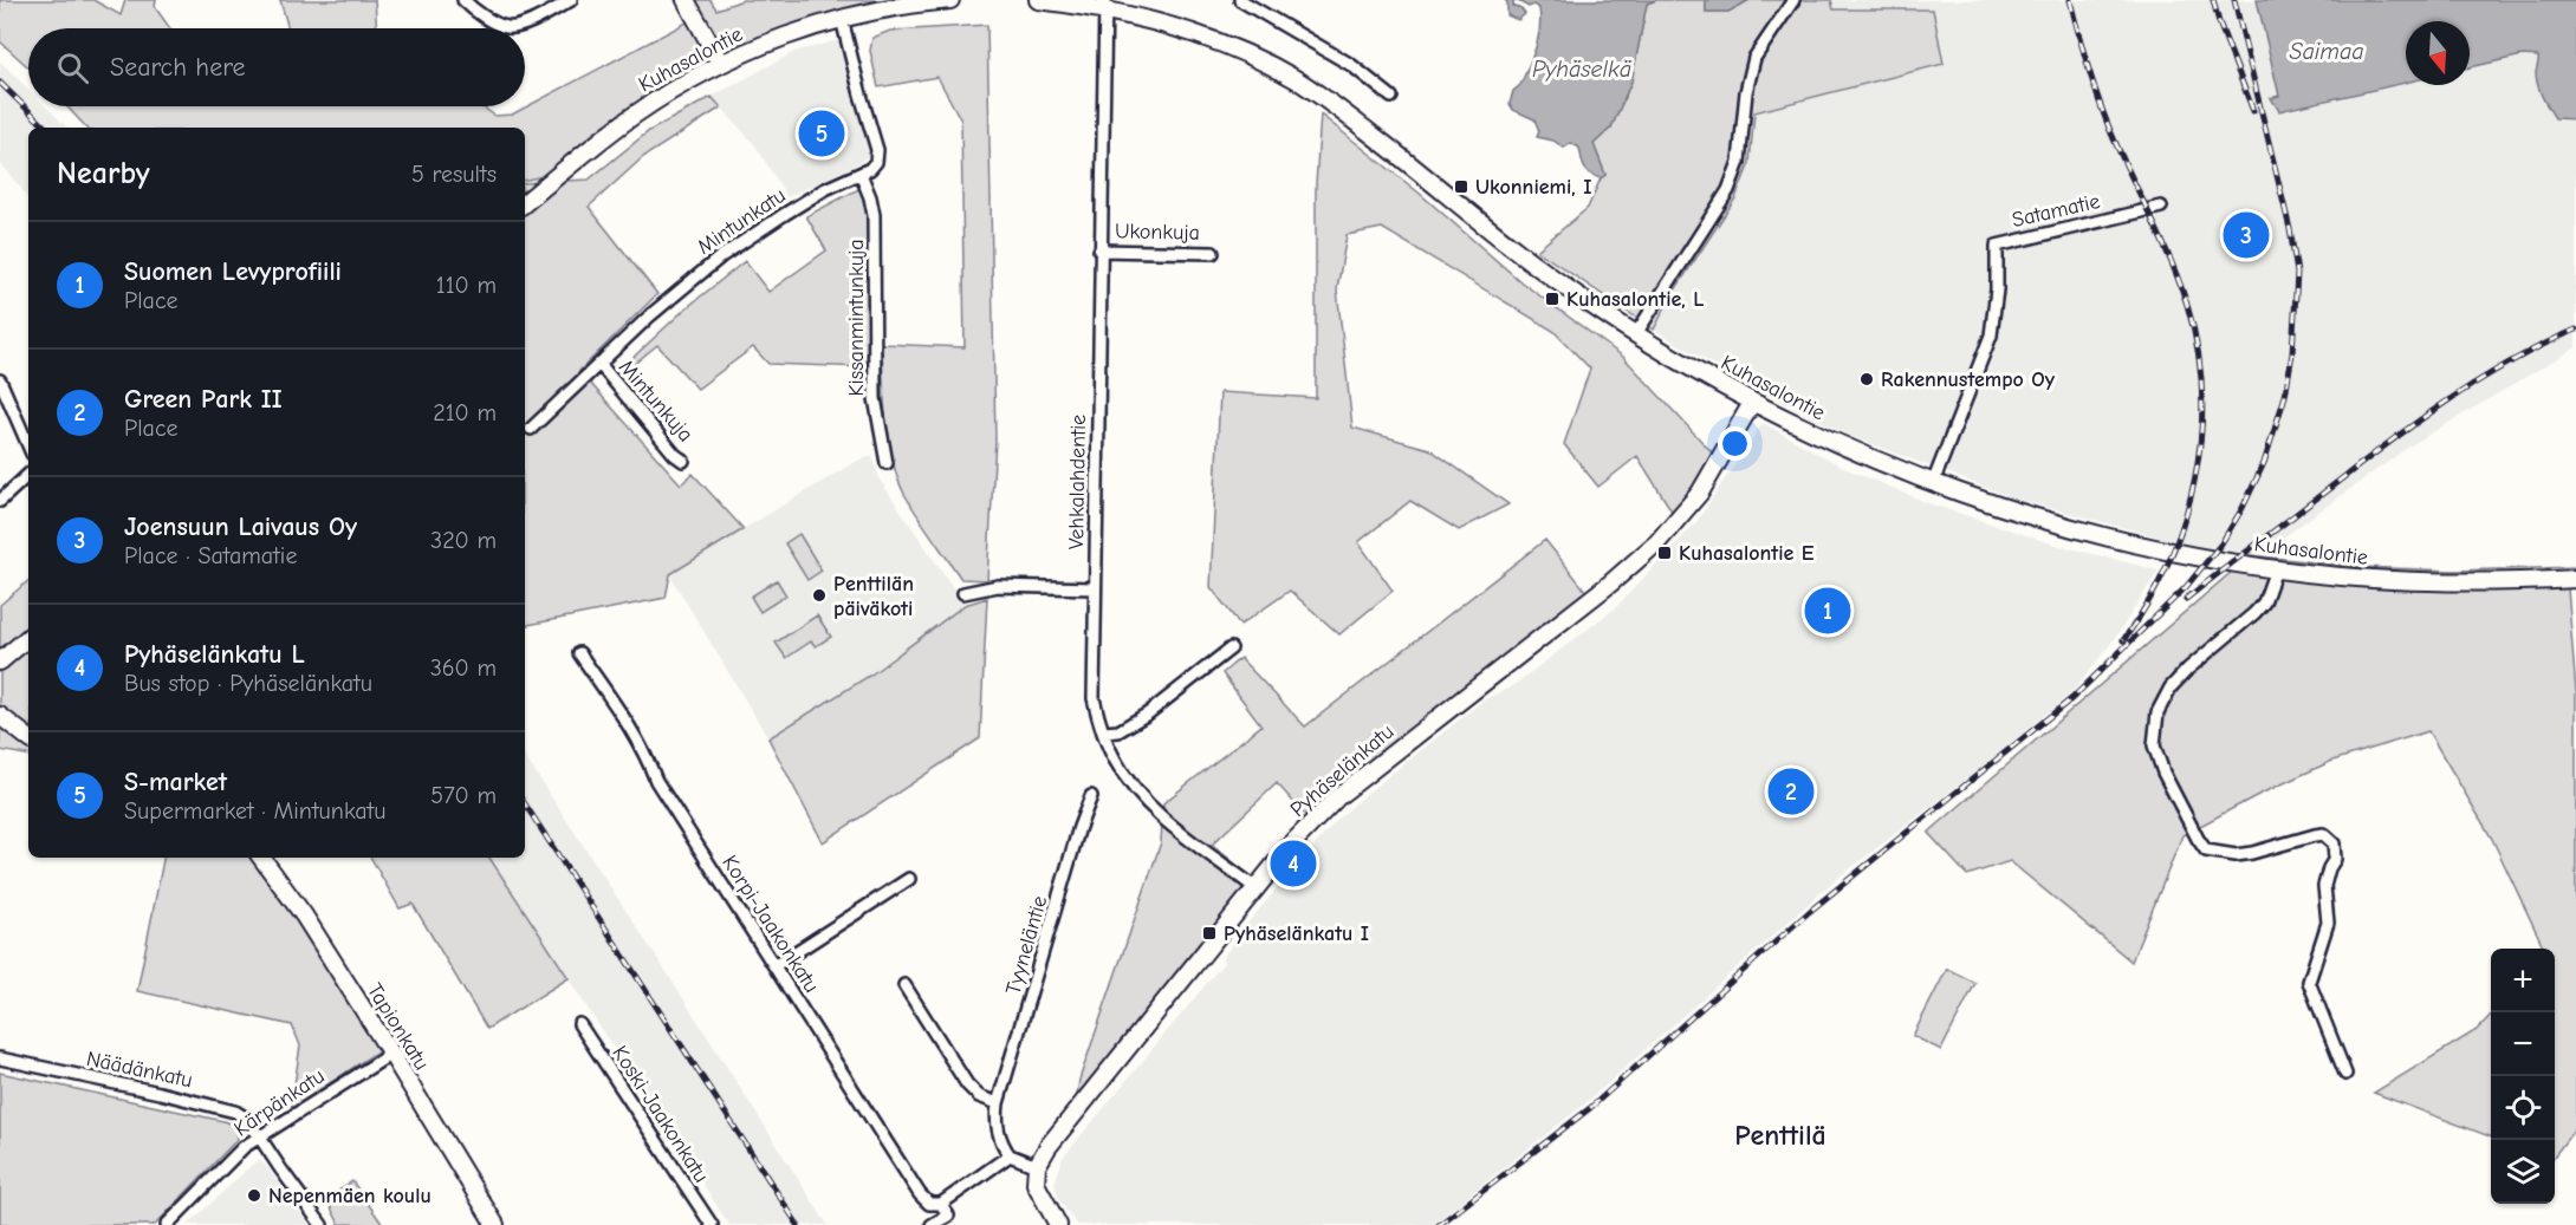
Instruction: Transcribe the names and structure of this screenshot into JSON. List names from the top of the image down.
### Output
{
  "streets": {
    "main road": ["Kuhasalontie", "Pyhäselänkatu", "Tapionkatu"],
    "street": [
      "Satamatie",
      "Mintunkatu",
      "Ukonkuja",
      "Kissanmintunkuja",
      "Mintunkuja",
      "Vehkalahdentie",
      "Korpi-Jaakonkatu",
      "Tyyneläntie",
      "Näädänkatu",
      "Kärpänkatu",
      "Koski-Jaakonkatu"
    ]
  },
  "crossings": [
    ["Kuhasalontie", "Satamatie"],
    ["Kuhasalontie", "Vehkalahdentie"],
    ["Kuhasalontie", "Pyhäselänkatu"],
    ["Mintunkatu", "Kissanmintunkuja"],
    ["Mintunkatu", "Mintunkuja"],
    ["Ukonkuja", "Vehkalahdentie"],
    ["Vehkalahdentie", "Pyhäselänkatu"],
    ["Tapionkatu", "Kärpänkatu"],
    ["Näädänkatu", "Kärpänkatu"]
  ],
  "districts": ["Penttilä"],
  "water": ["Saimaa", "Pyhäselkä"],
  "places": {
    "transit": [
      "Ukonniemi, I",
      "Kuhasalontie, L",
      "Kuhasalontie E",
      "Pyhäselänkatu I"
    ],
    "other": ["Rakennustempo Oy", "Penttilän päiväkoti", "Nepenmäen koulu"]
  },
  "north": "bottom",
  "page": {
    "search": "Search here",
    "pins": [
      "5",
      "3",
      "1",
      "2",
      "4"
    ],
    "heading": ["Nearby", "5 results"],
    "list": [
      {
        "mark": "1",
        "name": "Suomen Levyprofiili",
        "note": "Place",
        "value": "110 m"
      },
      {
        "mark": "2",
        "name": "Green Park II",
        "note": "Place",
        "value": "210 m"
      },
      {
        "mark": "3",
        "name": "Joensuun Laivaus Oy",
        "note": "Place · Satamatie",
        "value": "320 m"
      },
      {
        "mark": "4",
        "name": "Pyhäselänkatu L",
        "note": "Bus stop · Pyhäselänkatu",
        "value": "360 m"
      },
      {
        "mark": "5",
        "name": "S-market",
        "note": "Supermarket · Mintunkatu",
        "value": "570 m"
      }
    ],
    "map_buttons": ["+", "−"]
  }
}
